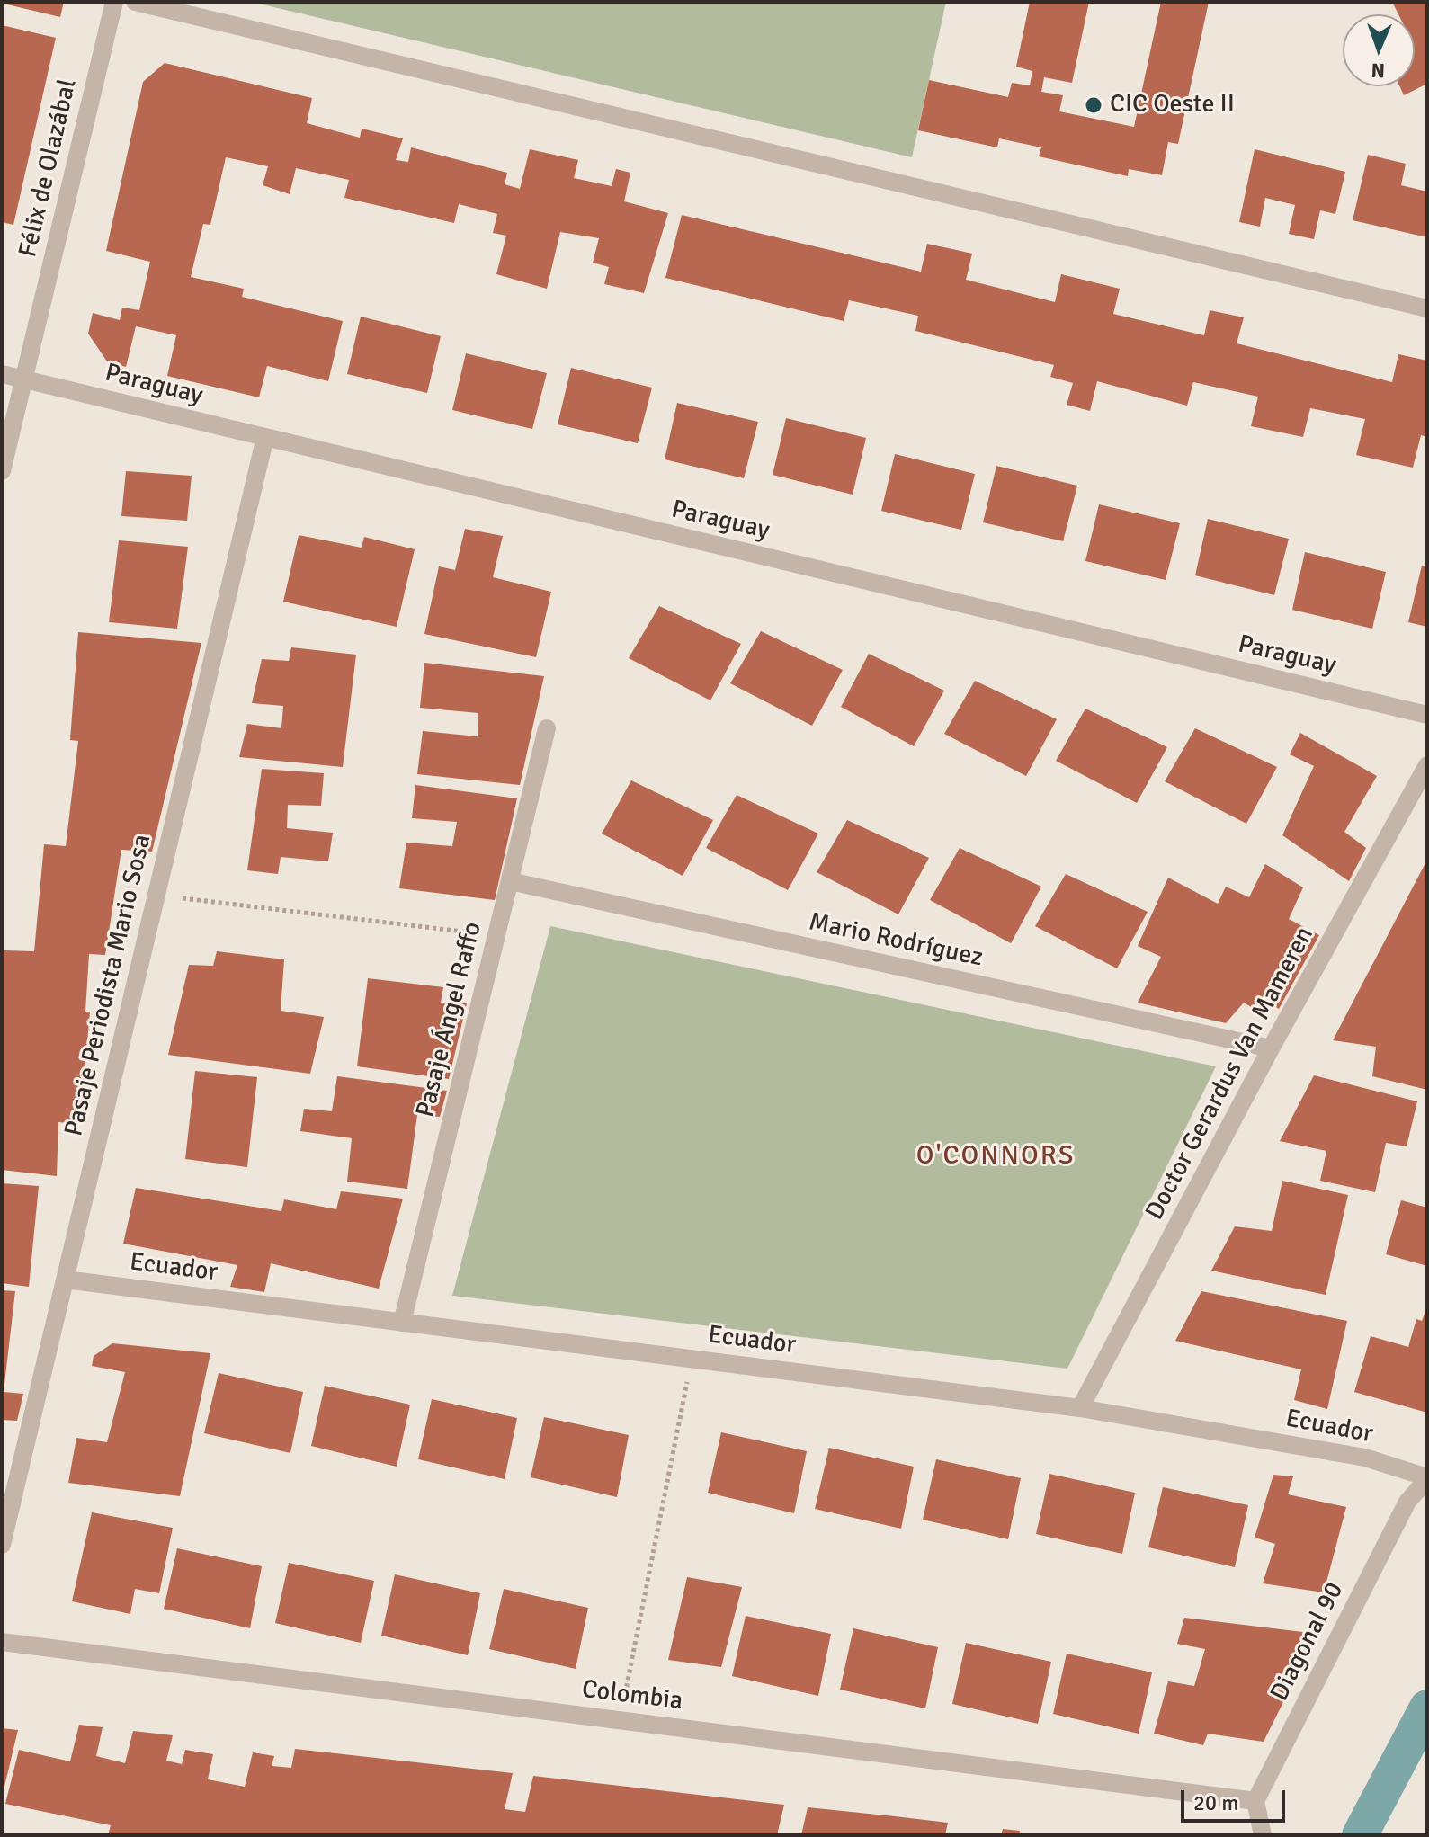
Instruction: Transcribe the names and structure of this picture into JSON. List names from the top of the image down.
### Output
{
  "streets": {
    "street": [
      "Félix de Olazábal",
      "Paraguay",
      "Mario Rodríguez",
      "Pasaje Periodista Mario Sosa",
      "Pasaje Ángel Raffo",
      "Doctor Gerardus Van Mameren",
      "Ecuador",
      "Diagonal 90",
      "Colombia"
    ]
  },
  "crossings": [
    ["Félix de Olazábal", "Paraguay"],
    ["Paraguay", "Pasaje Periodista Mario Sosa"],
    ["Mario Rodríguez", "Pasaje Ángel Raffo"],
    ["Mario Rodríguez", "Doctor Gerardus Van Mameren"],
    ["Pasaje Periodista Mario Sosa", "Ecuador"],
    ["Pasaje Ángel Raffo", "Ecuador"],
    ["Doctor Gerardus Van Mameren", "Ecuador"],
    ["Ecuador", "Diagonal 90"],
    ["Diagonal 90", "Colombia"]
  ],
  "districts": ["O'CONNORS"],
  "places": ["CIC Oeste II"],
  "scale_bar": "20 m",
  "north": "bottom"
}
